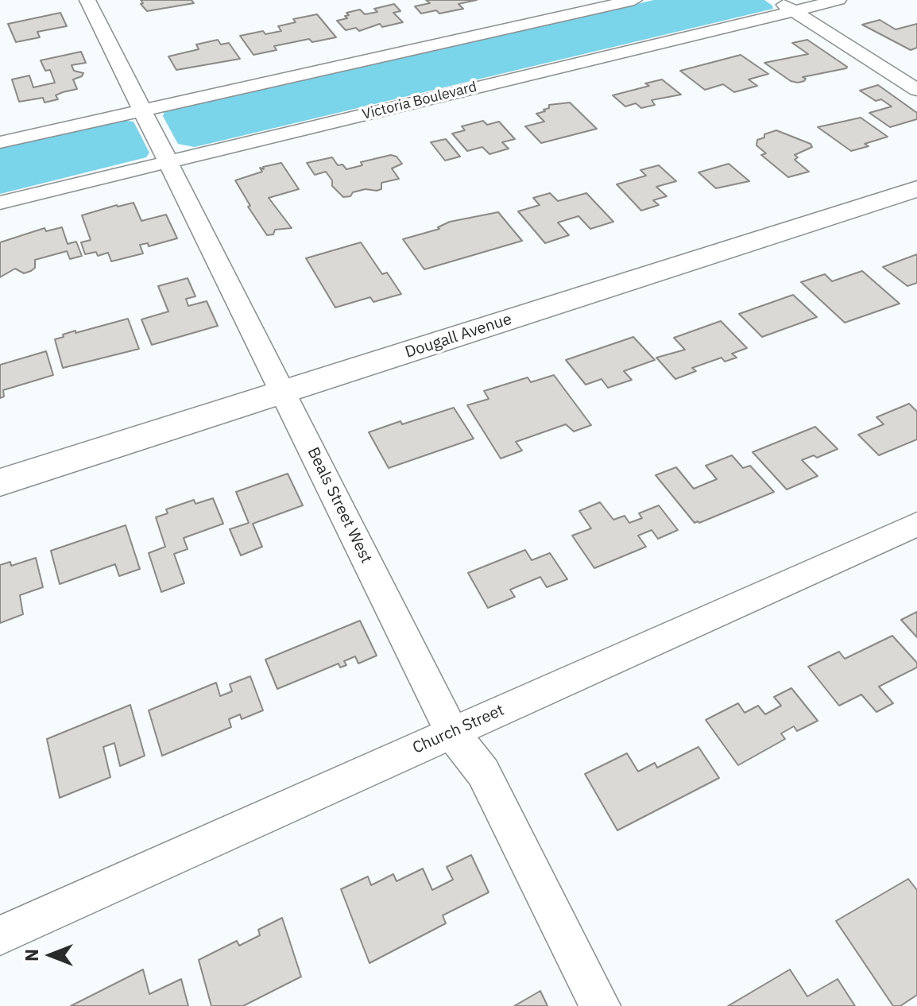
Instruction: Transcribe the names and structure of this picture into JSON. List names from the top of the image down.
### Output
{
  "streets": {
    "main road": ["Dougall Avenue"],
    "street": ["Victoria Boulevard", "Beals Street West", "Church Street"]
  },
  "crossings": [
    ["Victoria Boulevard", "Beals Street West"],
    ["Dougall Avenue", "Beals Street West"],
    ["Beals Street West", "Church Street"]
  ],
  "north": "left"
}
